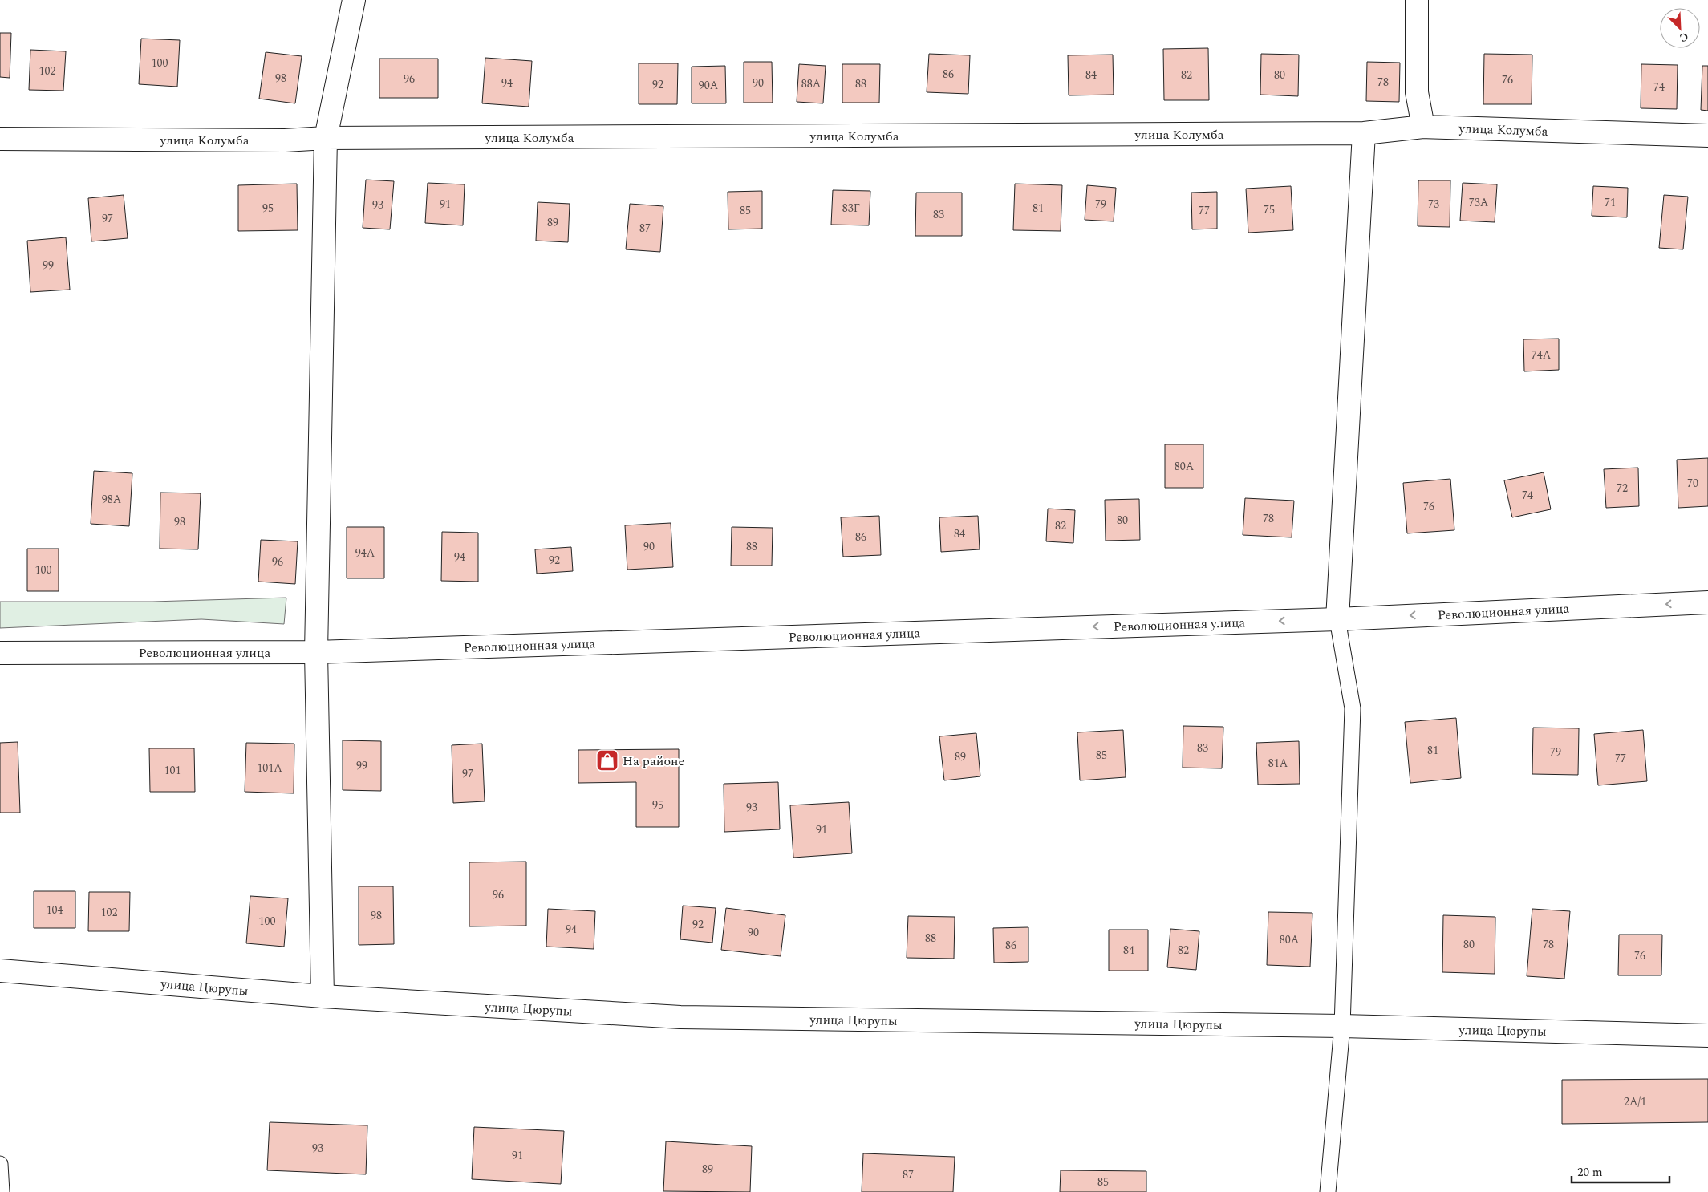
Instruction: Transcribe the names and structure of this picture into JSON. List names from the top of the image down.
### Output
{
  "streets": {
    "street": ["улица Колумба", "Революционная улица", "улица Цюрупы"]
  },
  "one_way": ["Революционная улица"],
  "places": {
    "shop": ["На районе"]
  },
  "house_numbers": [
    "100",
    "102",
    "86",
    "84",
    "82",
    "80",
    "98",
    "96",
    "76",
    "78",
    "94",
    "90",
    "88А",
    "88",
    "92",
    "90А",
    "74",
    "73А",
    "71",
    "91",
    "79",
    "73",
    "93",
    "95",
    "83Г",
    "81",
    "75",
    "85",
    "77",
    "83",
    "97",
    "89",
    "87",
    "99",
    "74А",
    "80А",
    "70",
    "72",
    "74",
    "98А",
    "76",
    "78",
    "80",
    "98",
    "82",
    "84",
    "86",
    "90",
    "88",
    "94А",
    "94",
    "92",
    "96",
    "100",
    "83",
    "81",
    "79",
    "85",
    "89",
    "77",
    "81А",
    "99",
    "101А",
    "101",
    "97",
    "95",
    "93",
    "91",
    "96",
    "104",
    "102",
    "98",
    "100",
    "92",
    "94",
    "90",
    "88",
    "80А",
    "80",
    "78",
    "86",
    "84",
    "82",
    "76",
    "2А/1",
    "93",
    "91",
    "89",
    "87",
    "85"
  ],
  "scale_bar": "20 m",
  "north": "bottom right"
}
